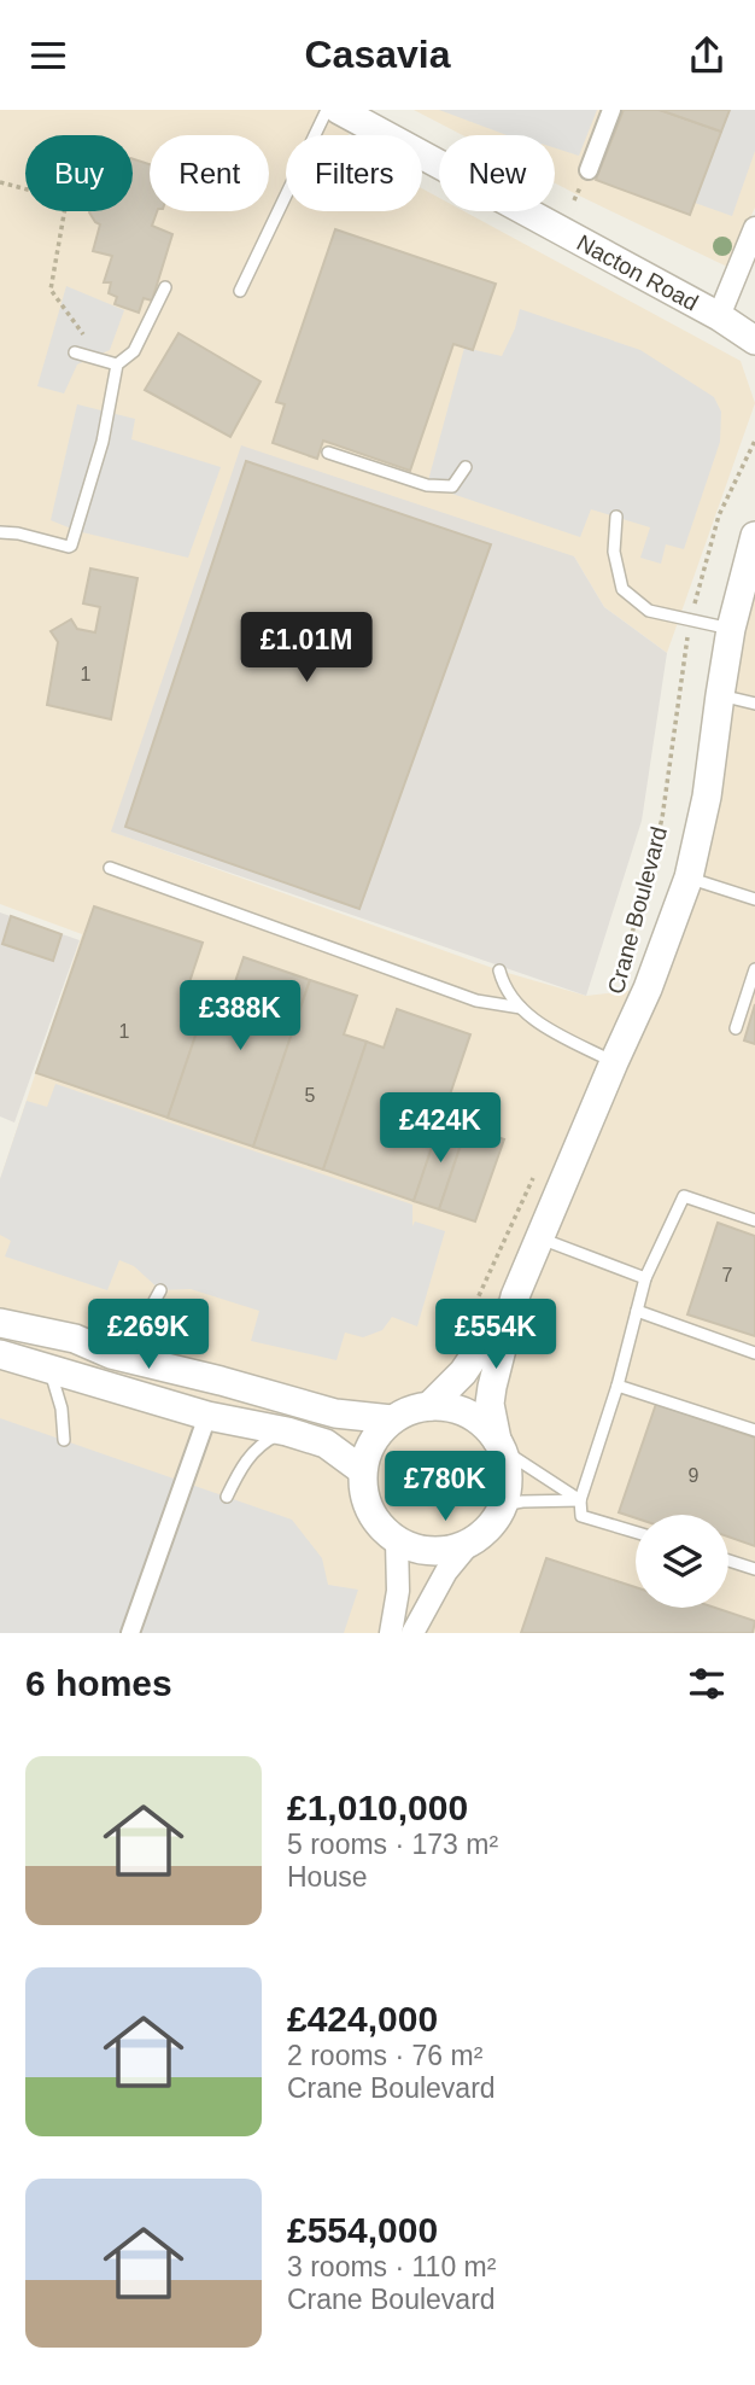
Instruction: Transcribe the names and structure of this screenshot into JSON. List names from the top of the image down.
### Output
{
  "streets": {
    "street": ["Nacton Road", "Crane Boulevard"]
  },
  "house_numbers": [
    "1",
    "1",
    "5",
    "7",
    "9"
  ],
  "page": {
    "header": "Casavia",
    "chip": [
      "Buy",
      "Rent",
      "Filters",
      "New"
    ],
    "price": [
      "£1.01M",
      "£388K",
      "£424K",
      "£269K",
      "£554K",
      "£780K"
    ],
    "heading": "6 homes",
    "list": [
      {
        "name": "£1,010,000",
        "note": "5 rooms · 173 m² · House"
      },
      {
        "name": "£424,000",
        "note": "2 rooms · 76 m² · Crane Boulevard"
      },
      {
        "name": "£554,000",
        "note": "3 rooms · 110 m² · Crane Boulevard"
      }
    ]
  }
}
